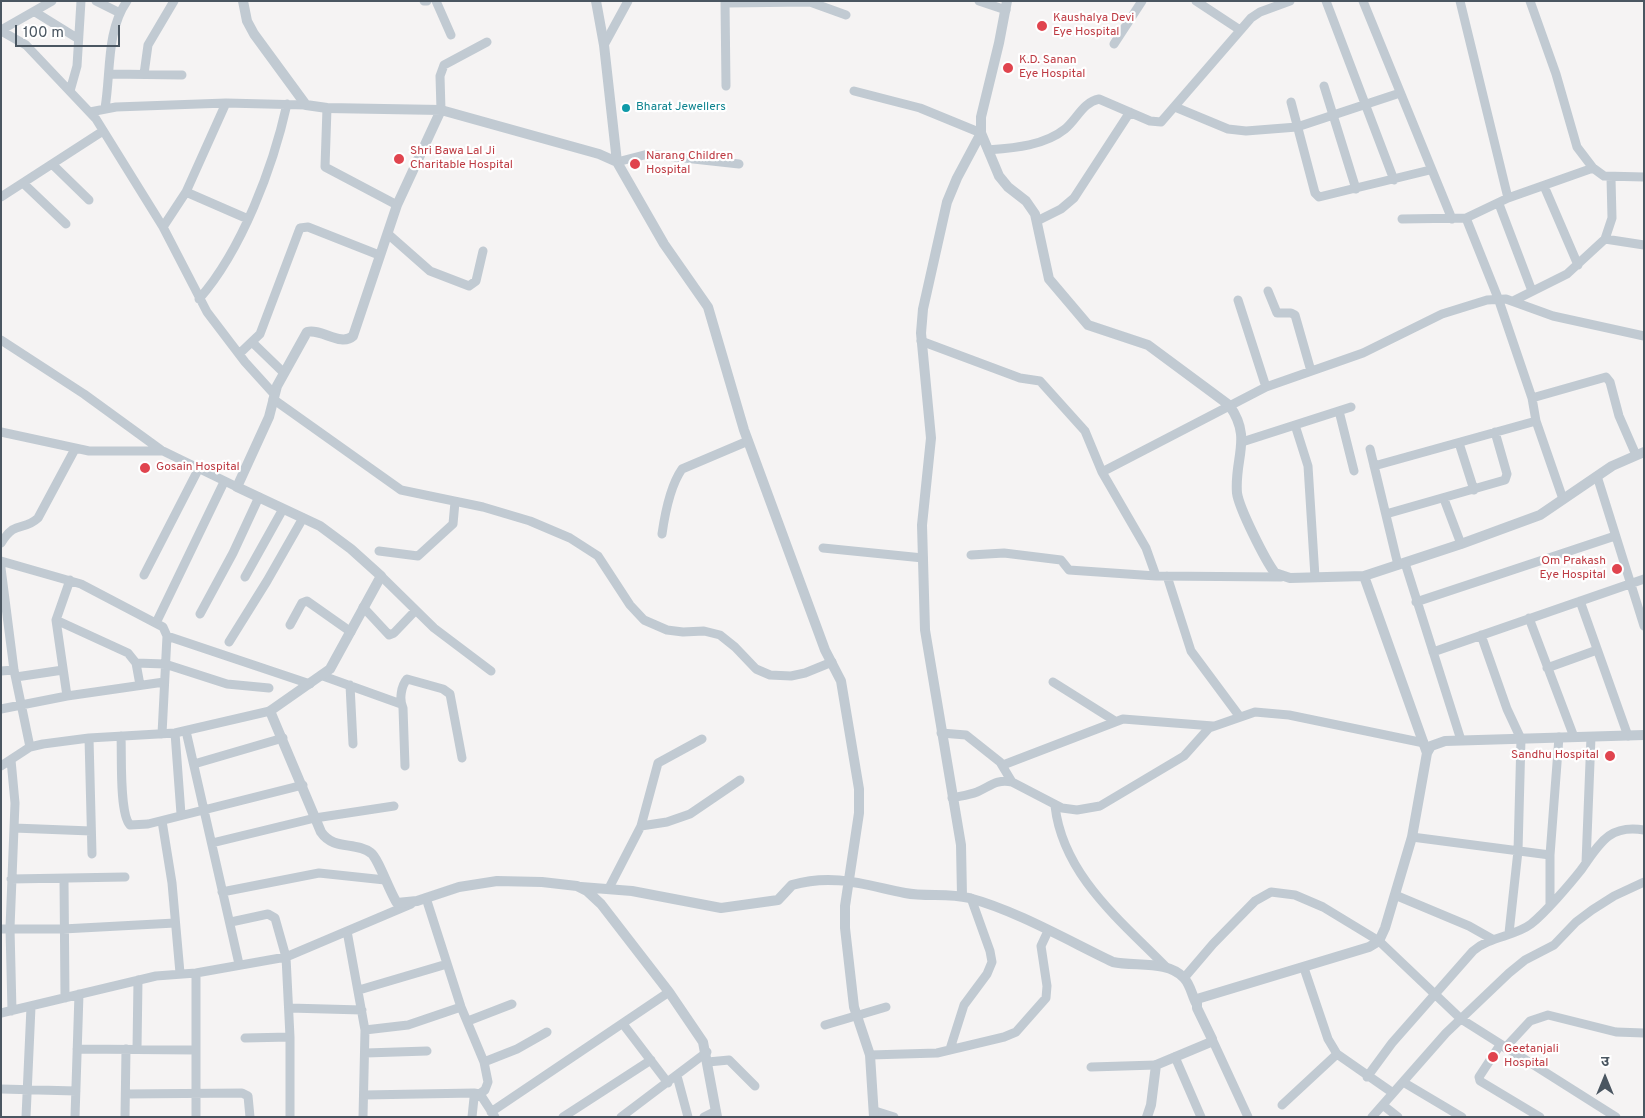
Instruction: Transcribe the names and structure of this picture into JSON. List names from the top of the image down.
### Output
{
  "places": [
    "Kaushalya Devi Eye Hospital",
    "K.D. Sanan Eye Hospital",
    "Bharat Jewellers",
    "Shri Bawa Lal Ji Charitable Hospital",
    "Narang Children Hospital",
    "Gosain Hospital",
    "Om Prakash Eye Hospital",
    "Sandhu Hospital",
    "Geetanjali Hospital"
  ],
  "scale_bar": "100 m",
  "north": "top"
}
